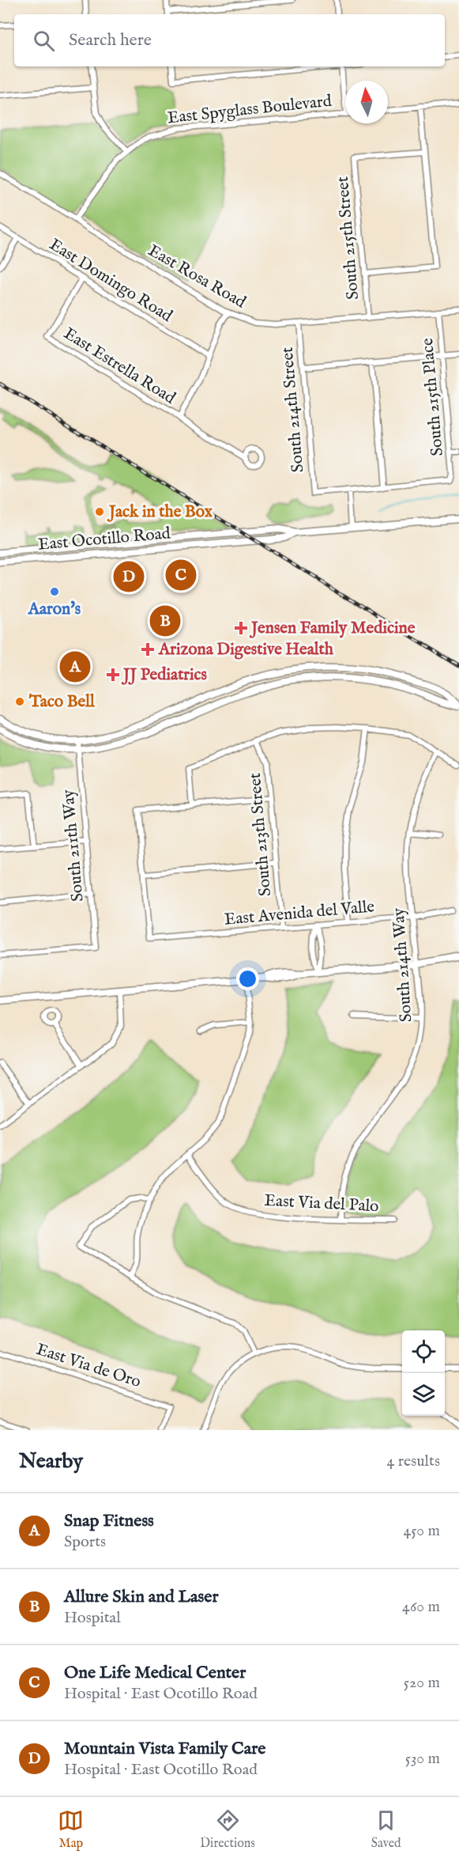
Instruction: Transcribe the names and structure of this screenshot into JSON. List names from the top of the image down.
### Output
{
  "streets": {
    "main road": ["East Ocotillo Road"],
    "street": [
      "East Spyglass Boulevard",
      "South 215th Street",
      "East Rosa Road",
      "East Domingo Road",
      "East Estrella Road",
      "South 215th Place",
      "South 214th Street",
      "South 213th Street",
      "South 211th Way",
      "East Avenida del Valle",
      "South 214th Way",
      "East Via del Palo",
      "East Via de Oro"
    ]
  },
  "crossings": [
    ["East Spyglass Boulevard", "East Rosa Road"],
    ["South 215th Street", "East Rosa Road"],
    ["East Rosa Road", "South 215th Place"],
    ["East Rosa Road", "South 214th Street"],
    ["East Domingo Road", "East Estrella Road"],
    ["South 213th Street", "East Avenida del Valle"],
    ["East Avenida del Valle", "South 214th Way"],
    ["South 214th Way", "East Via del Palo"]
  ],
  "places": {
    "other": ["Jack in the Box", "Aaron's", "Taco Bell"],
    "health": ["Jensen Family Medicine", "Arizona Digestive Health", "JJ Pediatrics"]
  },
  "north": "top",
  "page": {
    "search": "Search here",
    "pins": [
      "C",
      "D",
      "B",
      "A"
    ],
    "heading": ["Nearby", "4 results"],
    "list": [
      {
        "mark": "A",
        "name": "Snap Fitness",
        "note": "Sports",
        "value": "450 m"
      },
      {
        "mark": "B",
        "name": "Allure Skin and Laser",
        "note": "Hospital",
        "value": "460 m"
      },
      {
        "mark": "C",
        "name": "One Life Medical Center",
        "note": "Hospital · East Ocotillo Road",
        "value": "520 m"
      },
      {
        "mark": "D",
        "name": "Mountain Vista Family Care",
        "note": "Hospital · East Ocotillo Road",
        "value": "530 m"
      }
    ],
    "nav": ["Map", "Directions", "Saved"]
  }
}
